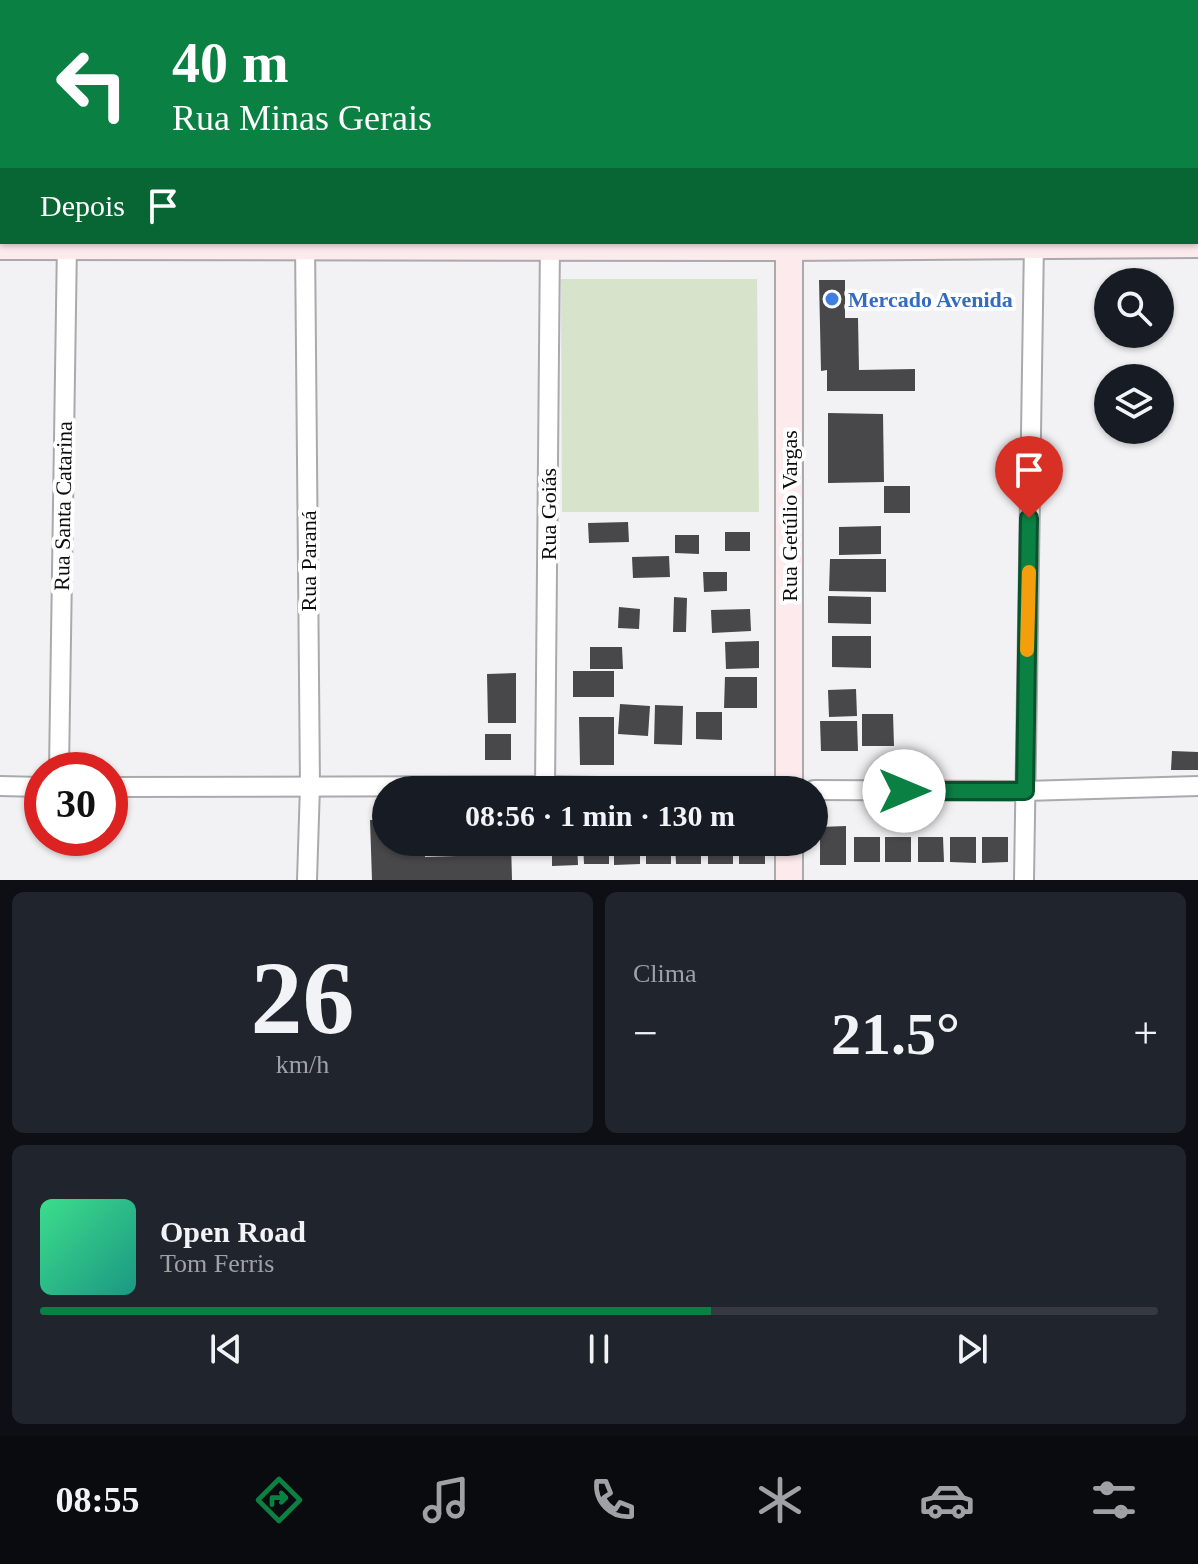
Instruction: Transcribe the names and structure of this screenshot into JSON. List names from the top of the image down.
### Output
{
  "streets": {
    "street": [
      "Rua Santa Catarina",
      "Rua Goiás",
      "Rua Getúlio Vargas",
      "Rua Paraná"
    ]
  },
  "places": ["Mercado Avenida"],
  "page": {
    "turn": ["40 m", "Rua Minas Gerais"],
    "then": "Depois",
    "limit": "30",
    "trip": "08:56 · 1 min · 130 m",
    "tile": [
      ["26", "km/h"],
      "Clima"
    ],
    "heat": ["−", "21.5°", "+"],
    "song": ["Open Road", "Tom Ferris"],
    "tabs": "08:55"
  }
}
